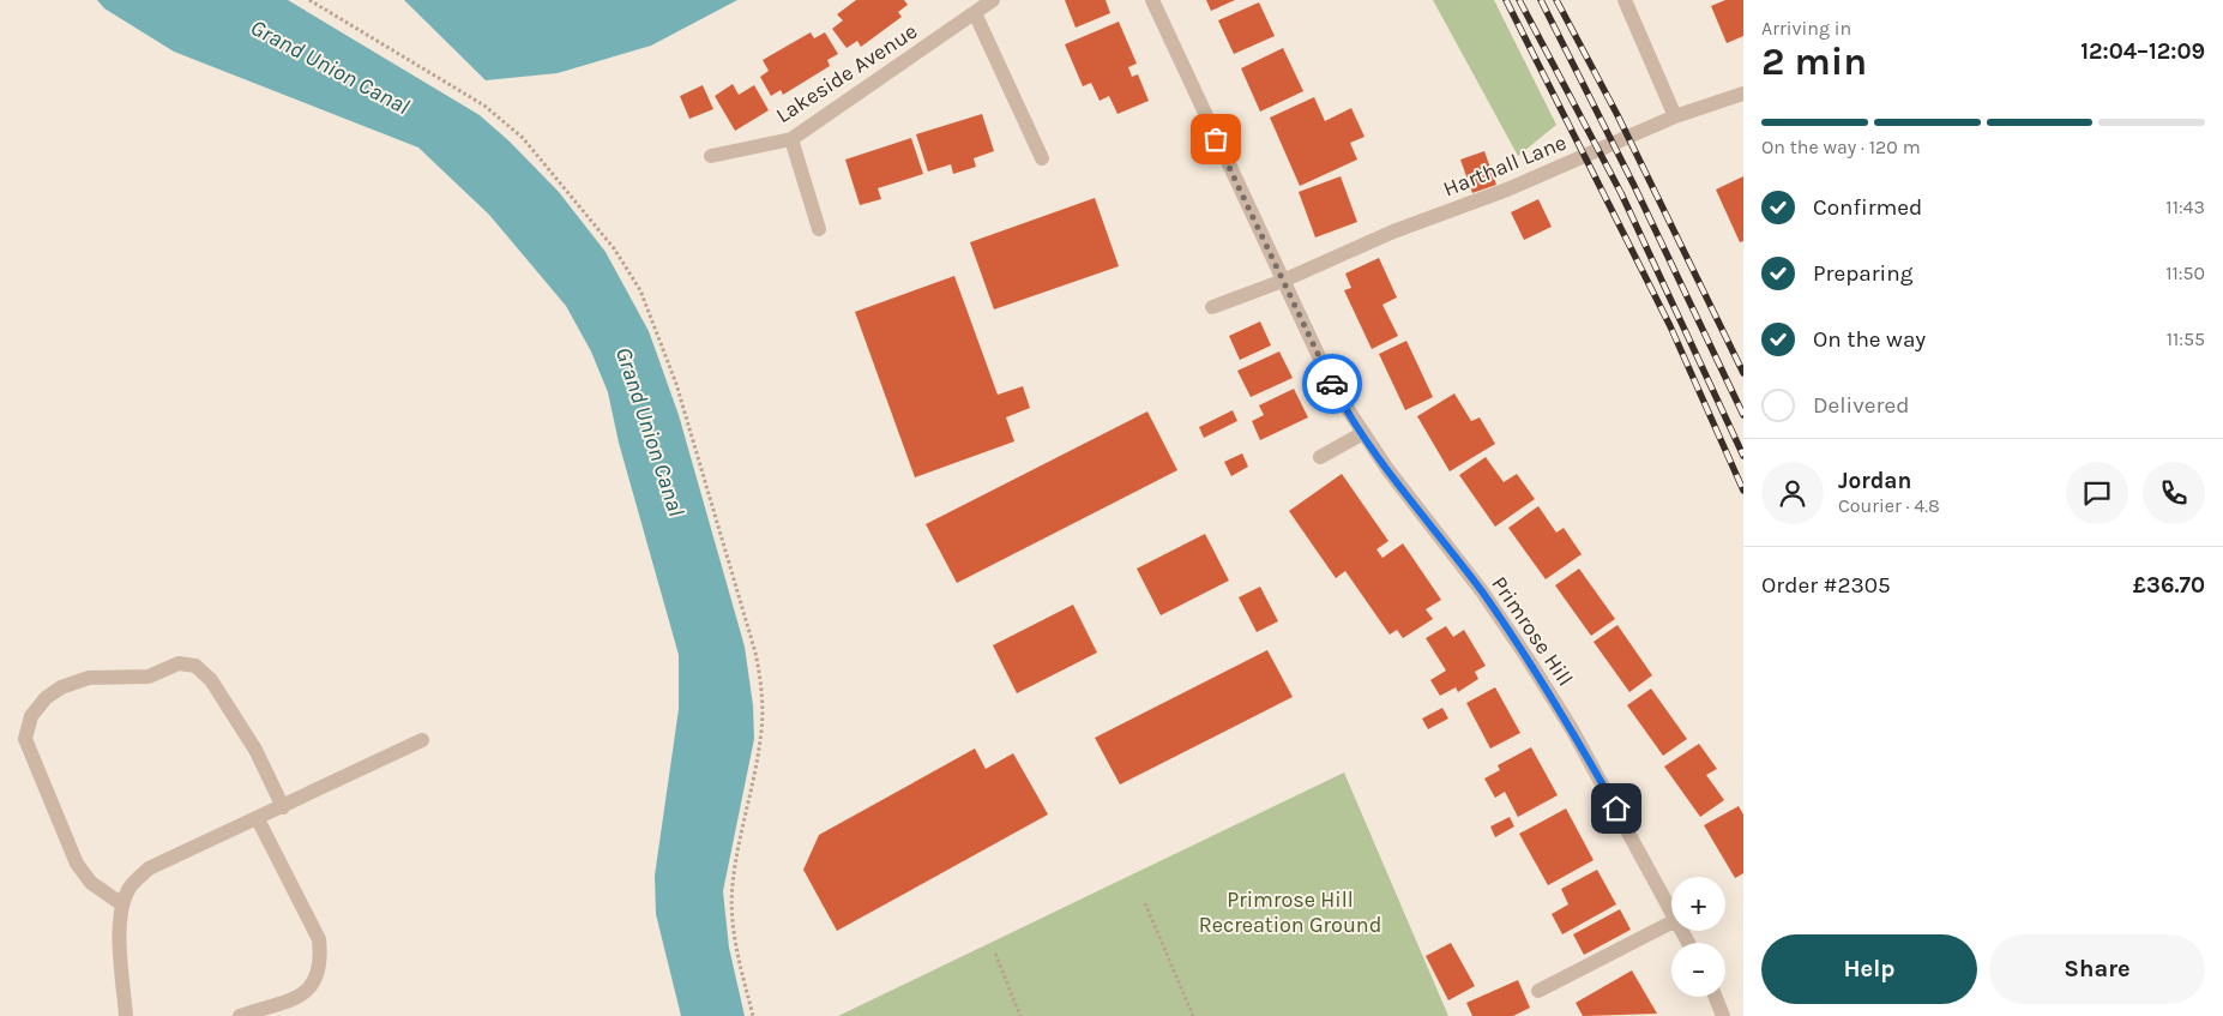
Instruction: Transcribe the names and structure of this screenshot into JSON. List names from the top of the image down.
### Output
{
  "streets": {
    "street": ["Lakeside Avenue", "Harthall Lane", "Primrose Hill"]
  },
  "crossings": [
    ["Harthall Lane", "Primrose Hill"]
  ],
  "water": ["Grand Union Canal"],
  "parks": ["Primrose Hill Recreation Ground"],
  "page": {
    "heading": ["2 min", "Arriving in", "12:04–12:09"],
    "panel": [
      "Jordan",
      "Courier · 4.8",
      "Order #2305",
      "£36.70"
    ],
    "bar": "On the way · 120 m",
    "list": [
      ["Confirmed", "11:43"],
      ["Preparing", "11:50"],
      ["On the way", "11:55"],
      "Delivered"
    ],
    "map_buttons": ["+", "−"],
    "buttons": ["Help", "Share"]
  }
}
